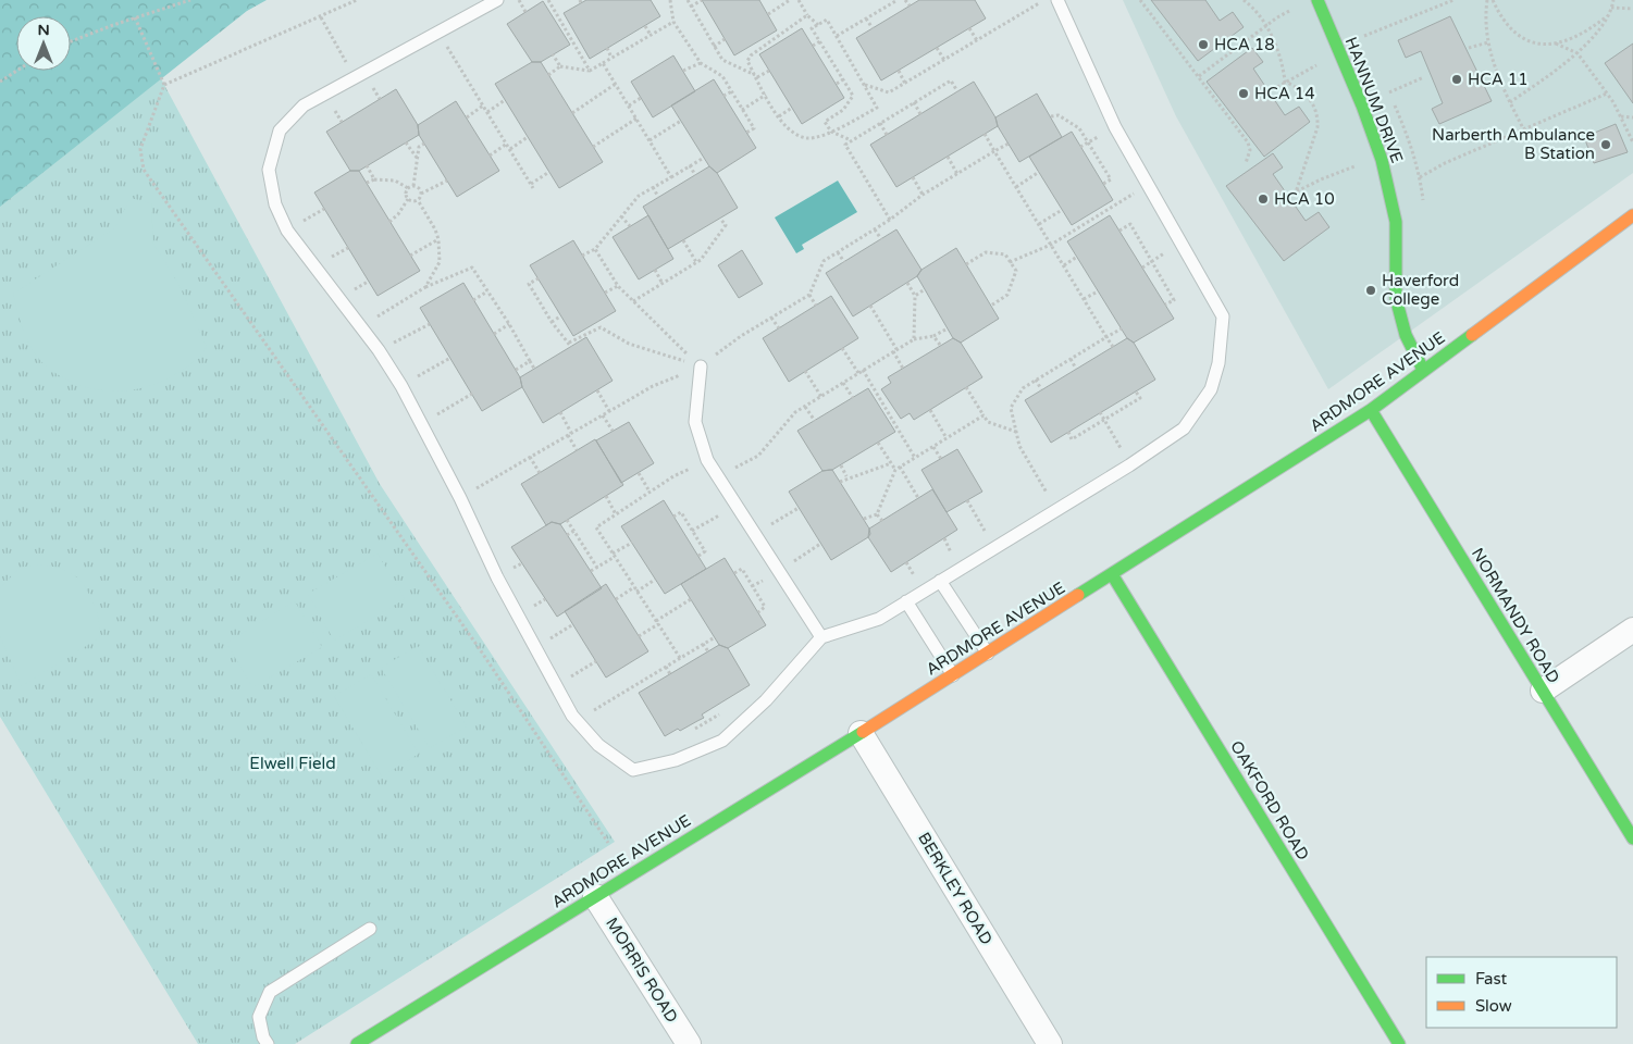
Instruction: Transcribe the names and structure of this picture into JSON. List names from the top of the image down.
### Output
{
  "streets": {
    "street": [
      "HANNUM DRIVE",
      "ARDMORE AVENUE",
      "NORMANDY ROAD",
      "OAKFORD ROAD",
      "BERKLEY ROAD",
      "MORRIS ROAD"
    ]
  },
  "crossings": [
    ["HANNUM DRIVE", "ARDMORE AVENUE"],
    ["ARDMORE AVENUE", "NORMANDY ROAD"],
    ["ARDMORE AVENUE", "OAKFORD ROAD"],
    ["ARDMORE AVENUE", "BERKLEY ROAD"],
    ["ARDMORE AVENUE", "MORRIS ROAD"]
  ],
  "parks": ["Elwell Field"],
  "places": [
    "HCA 18",
    "HCA 11",
    "HCA 14",
    "Narberth Ambulance B Station",
    "HCA 10",
    "Haverford College"
  ],
  "legend": ["Fast", "Slow"],
  "north": "top"
}
